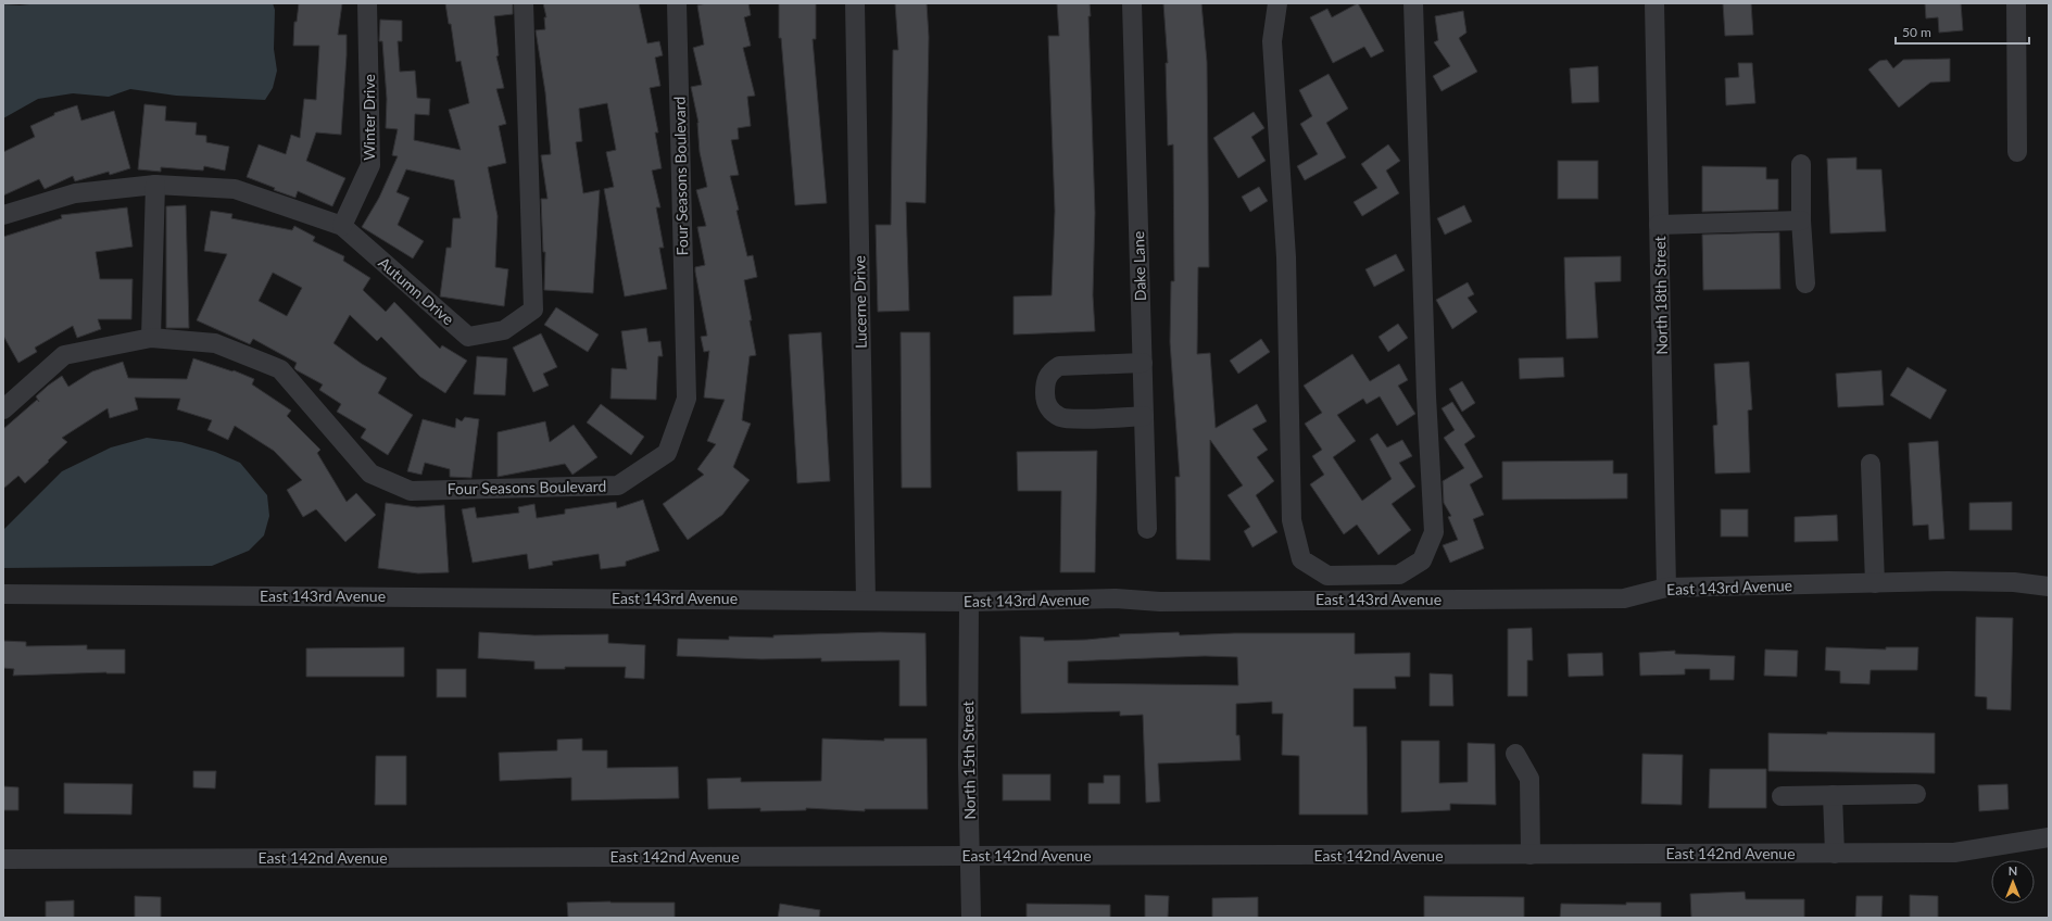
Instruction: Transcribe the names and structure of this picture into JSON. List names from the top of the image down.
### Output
{
  "streets": {
    "street": [
      "Winter Drive",
      "Four Seasons Boulevard",
      "Dake Lane",
      "Autumn Drive",
      "North 18th Street",
      "Lucerne Drive",
      "East 143rd Avenue",
      "North 15th Street",
      "East 142nd Avenue"
    ]
  },
  "crossings": [
    ["Winter Drive", "Autumn Drive"],
    ["North 18th Street", "East 143rd Avenue"],
    ["Lucerne Drive", "East 143rd Avenue"],
    ["East 143rd Avenue", "North 15th Street"],
    ["North 15th Street", "East 142nd Avenue"]
  ],
  "scale_bar": "50 m",
  "north": "top"
}
